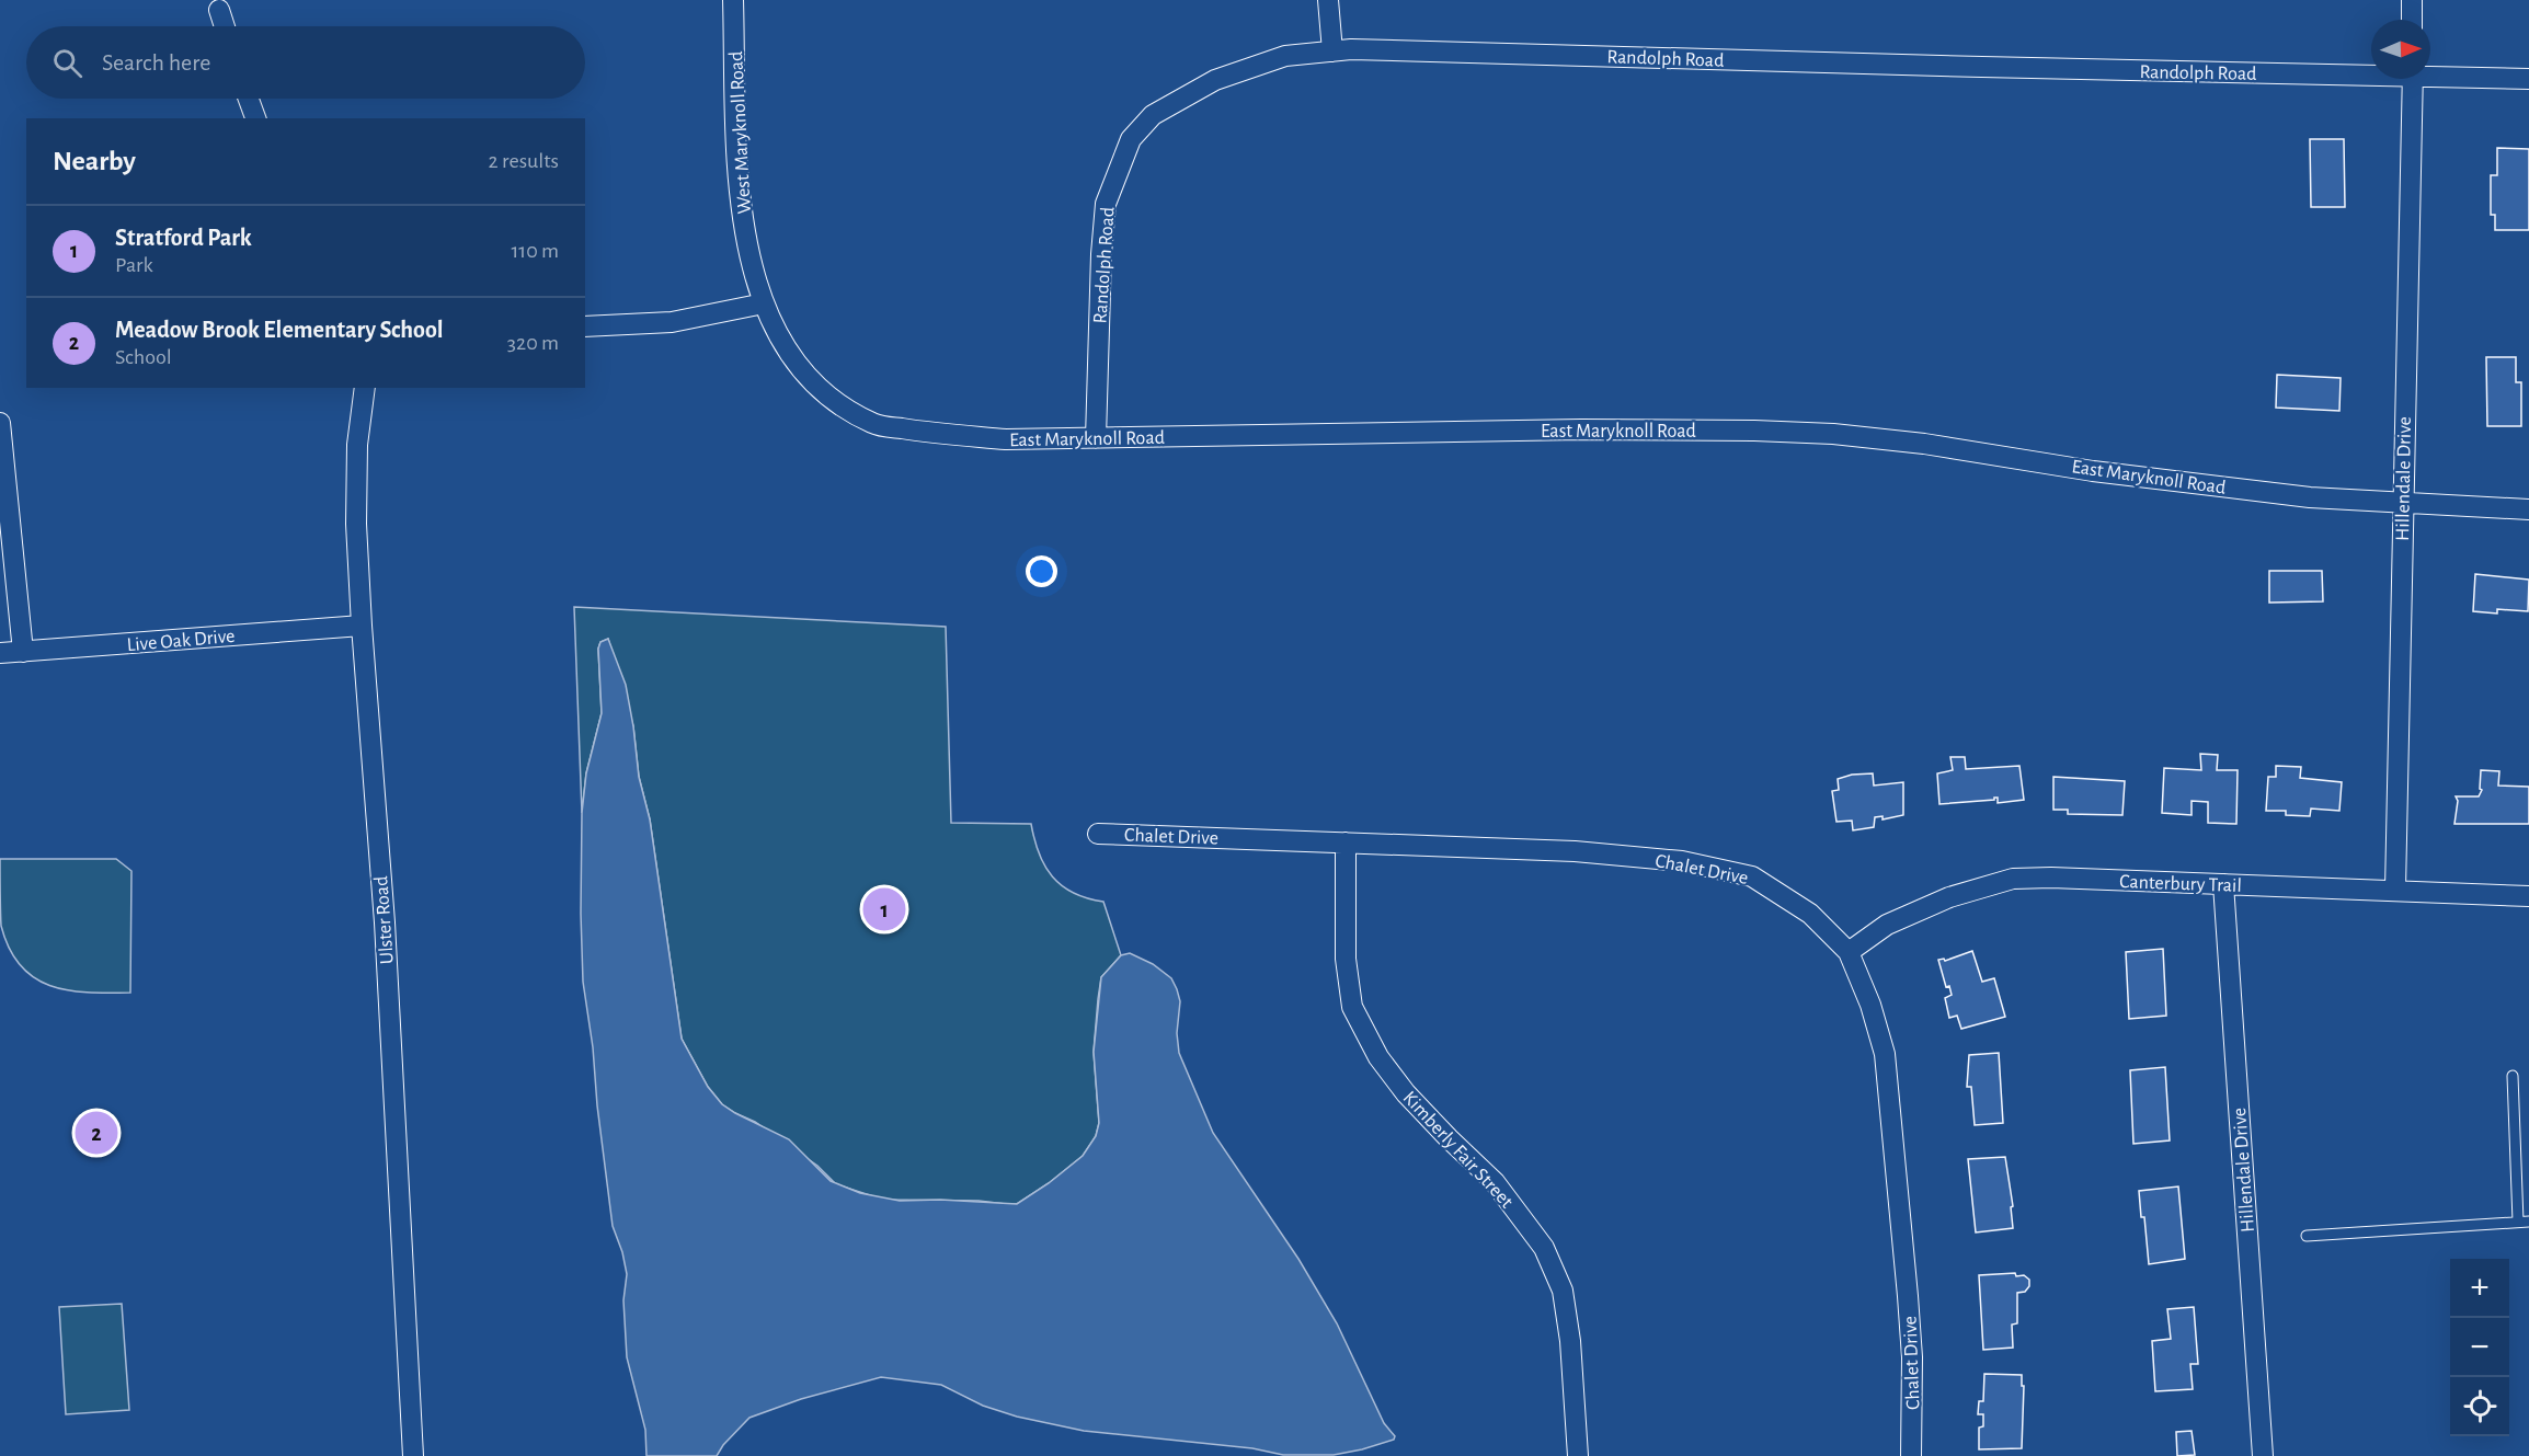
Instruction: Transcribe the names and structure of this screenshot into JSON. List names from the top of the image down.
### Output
{
  "streets": {
    "street": [
      "Randolph Road",
      "West Maryknoll Road",
      "East Maryknoll Road",
      "Hillendale Drive",
      "Live Oak Drive",
      "Chalet Drive",
      "Canterbury Trail",
      "Ulster Road",
      "Kimberly Fair Street"
    ]
  },
  "crossings": [
    ["Randolph Road", "East Maryknoll Road"],
    ["West Maryknoll Road", "East Maryknoll Road"],
    ["East Maryknoll Road", "Hillendale Drive"],
    ["Hillendale Drive", "Canterbury Trail"],
    ["Live Oak Drive", "Ulster Road"],
    ["Chalet Drive", "Canterbury Trail"],
    ["Chalet Drive", "Kimberly Fair Street"]
  ],
  "north": "right",
  "page": {
    "search": "Search here",
    "heading": ["Nearby", "2 results"],
    "list": [
      {
        "mark": "1",
        "name": "Stratford Park",
        "note": "Park",
        "value": "110 m"
      },
      {
        "mark": "2",
        "name": "Meadow Brook Elementary School",
        "note": "School",
        "value": "320 m"
      }
    ],
    "pins": ["1", "2"],
    "map_buttons": ["+", "−"]
  }
}
